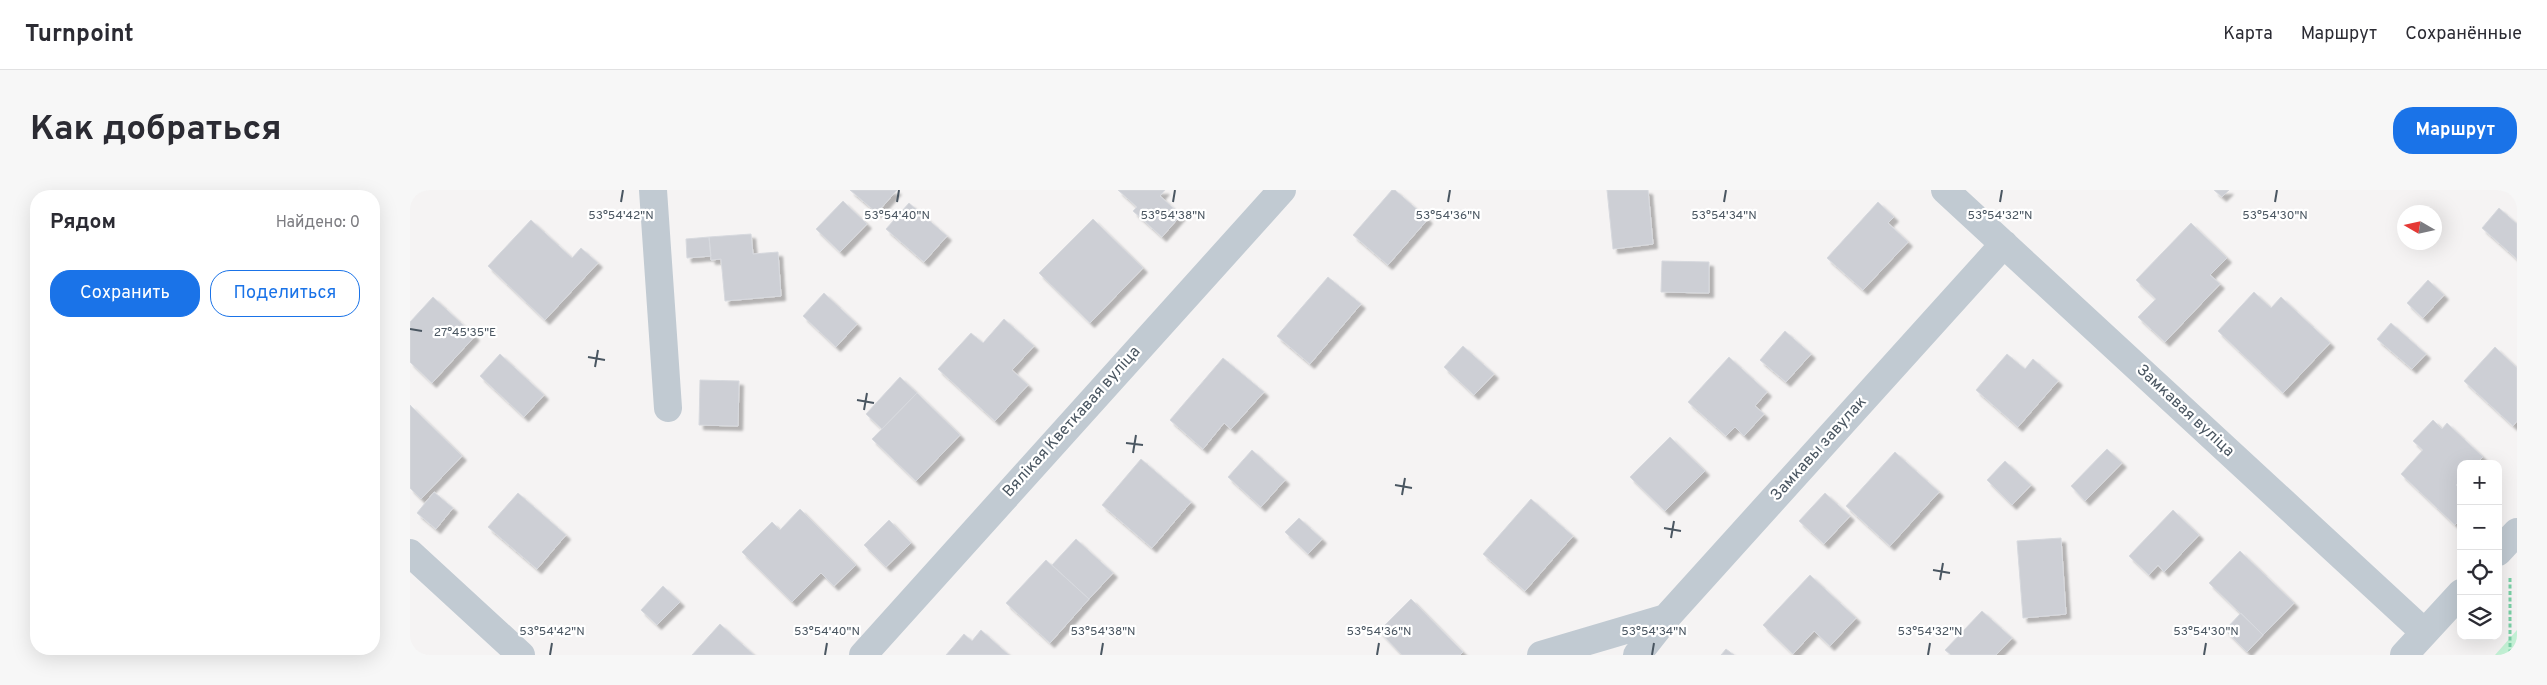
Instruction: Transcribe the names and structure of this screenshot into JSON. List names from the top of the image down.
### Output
{
  "streets": {
    "street": ["Замкавая вуліца", "Вялікая Кветкавая вуліца", "Замкавы завулак"]
  },
  "crossings": [
    ["Замкавая вуліца", "Замкавы завулак"]
  ],
  "north": "left",
  "page": {
    "header": "Turnpoint",
    "nav": ["Карта", "Маршрут", "Сохранённые"],
    "buttons": [
      "Маршрут",
      ["Сохранить", "Поделиться"]
    ],
    "title": "Как добраться",
    "heading": ["Рядом", "Найдено: 0"],
    "map_buttons": ["+", "−"]
  },
  "coordinates": [
    "53°54'42\"N",
    "53°54'40\"N",
    "53°54'38\"N",
    "53°54'36\"N",
    "53°54'34\"N",
    "53°54'32\"N",
    "53°54'30\"N",
    "27°45'35\"E"
  ]
}
